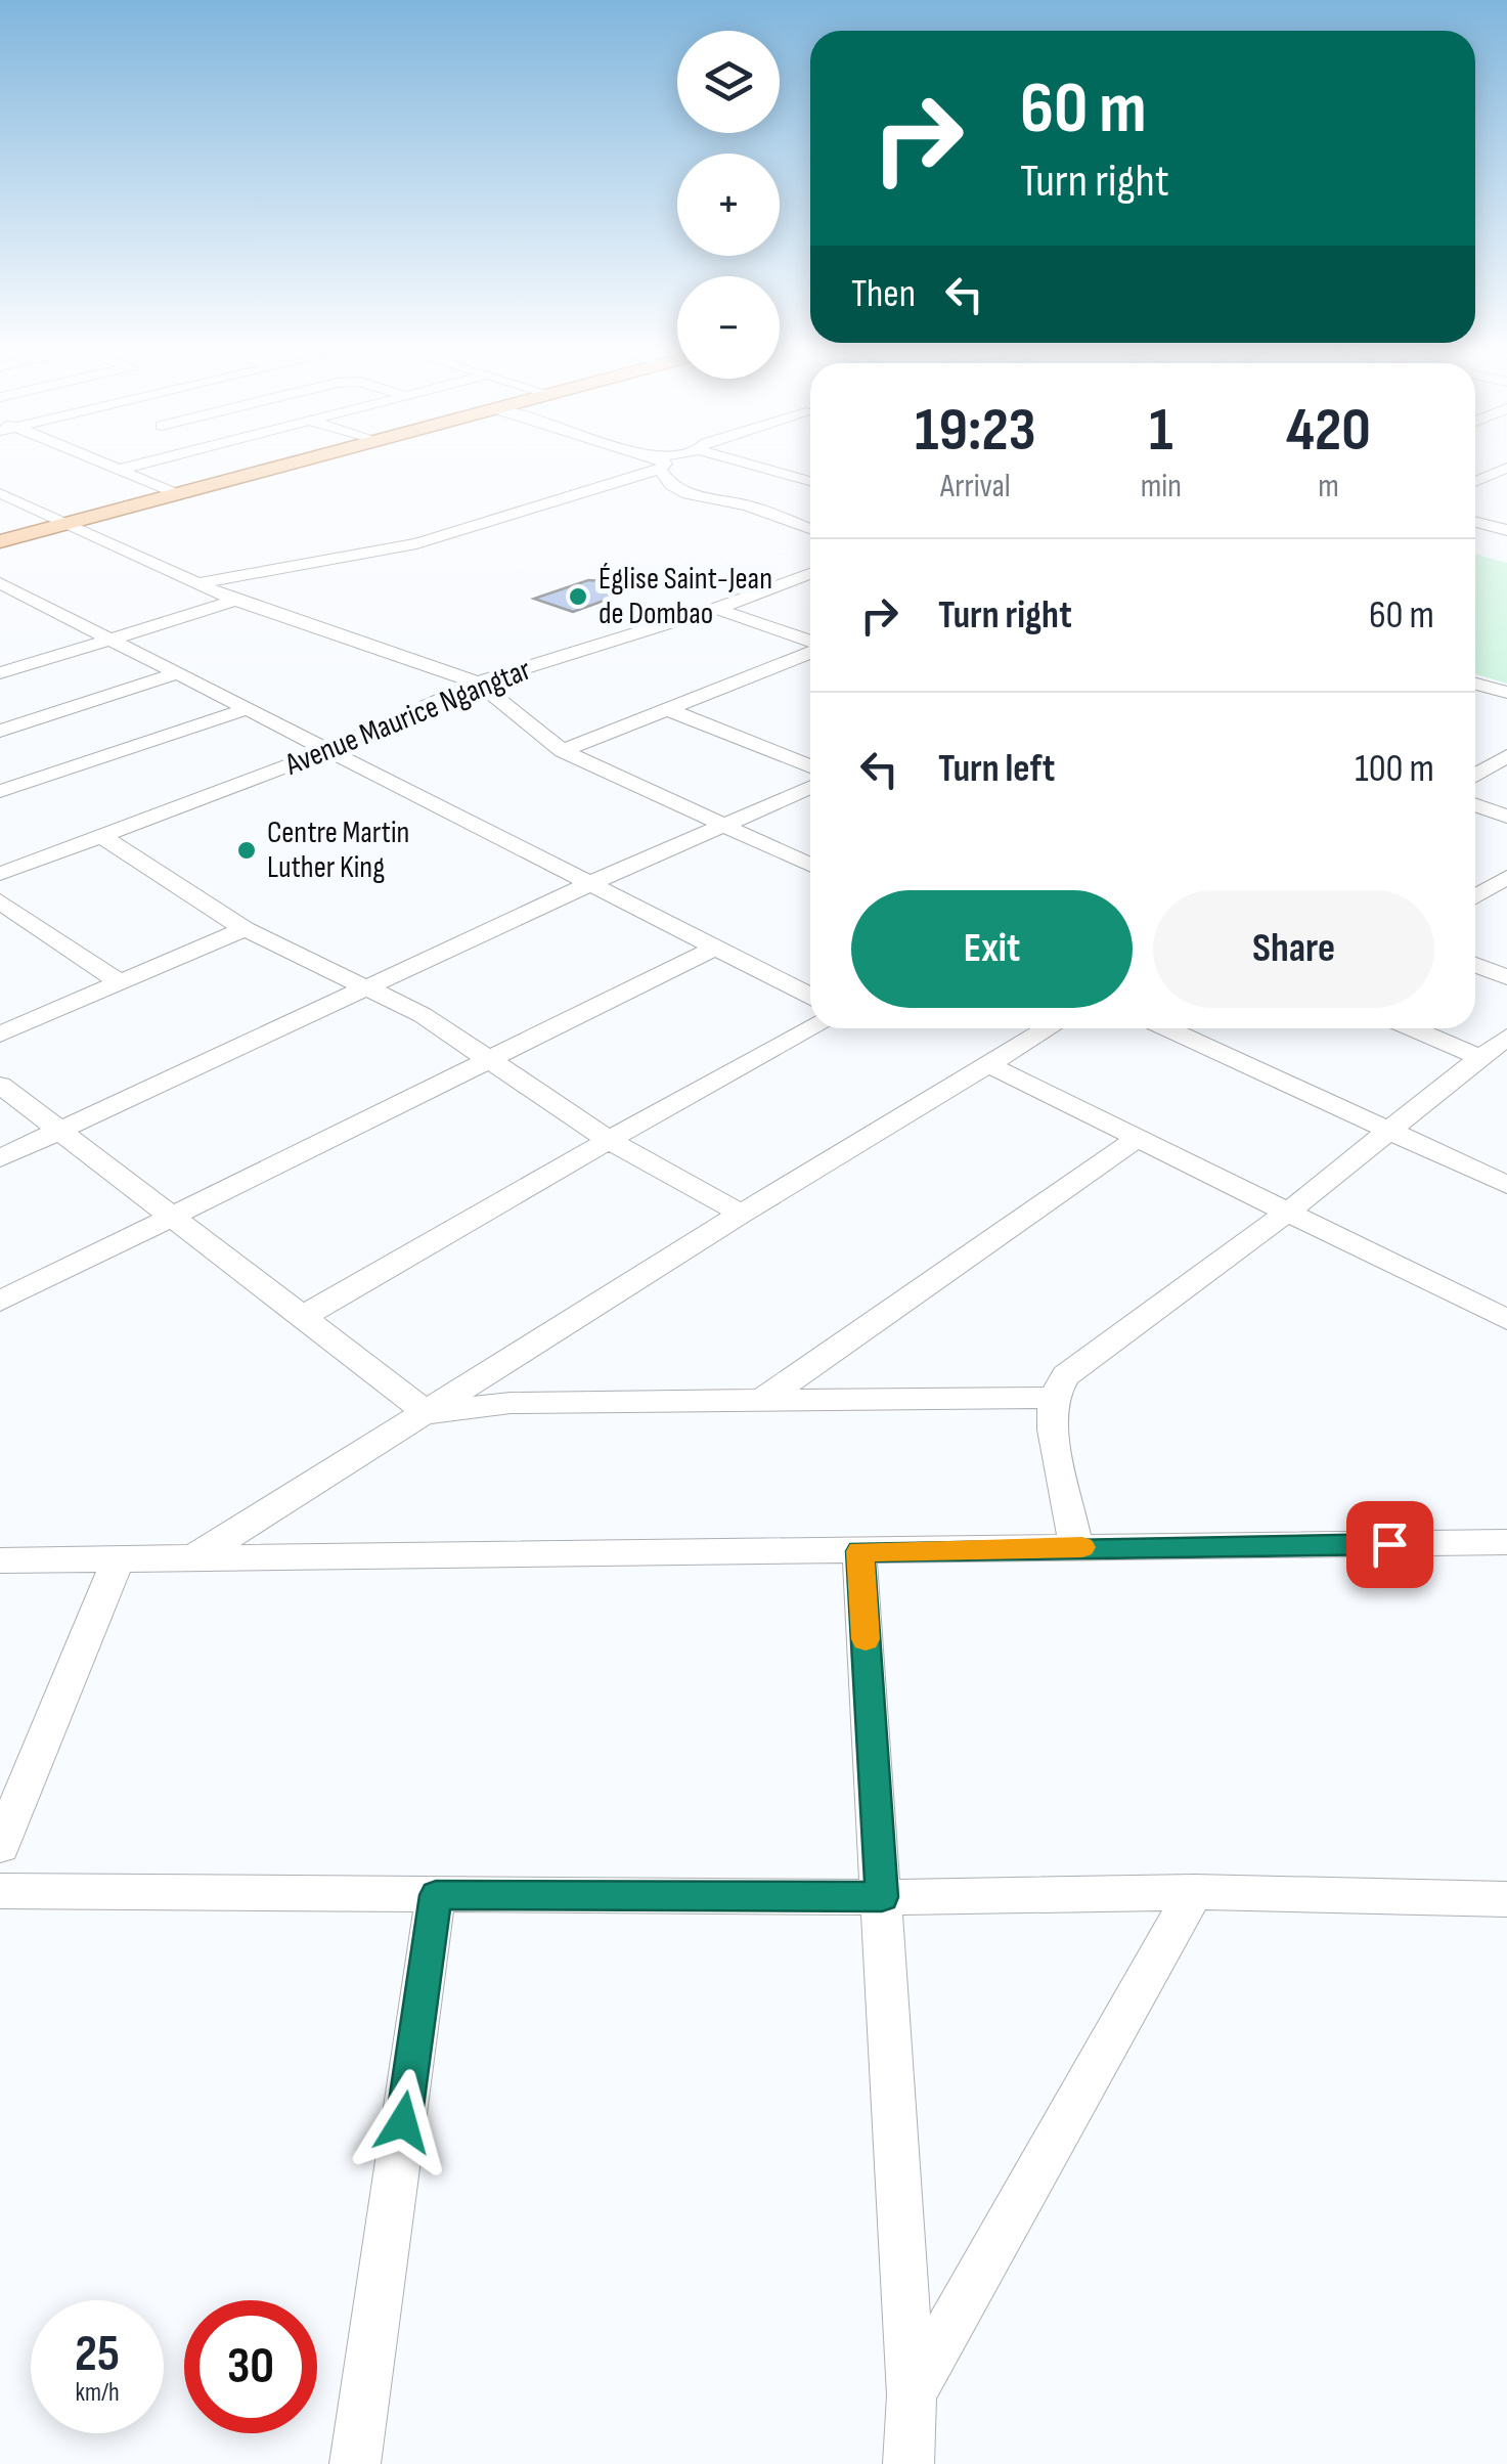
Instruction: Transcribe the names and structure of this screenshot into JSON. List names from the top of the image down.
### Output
{
  "streets": {
    "street": ["Avenue Maurice Ngangtar"]
  },
  "places": ["Église Saint-Jean de Dombao", "Centre Martin Luther King"],
  "page": {
    "map_buttons": ["+", "−"],
    "turn": ["60 m", "Turn right"],
    "then": "Then",
    "eta": [
      "19:23",
      "Arrival",
      "1",
      "min",
      "420",
      "m"
    ],
    "list": [
      {
        "name": "Turn right",
        "value": "60 m"
      },
      {
        "name": "Turn left",
        "value": "100 m"
      }
    ],
    "buttons": ["Exit", "Share"],
    "speed": "25 km/h",
    "limit": "30"
  }
}
